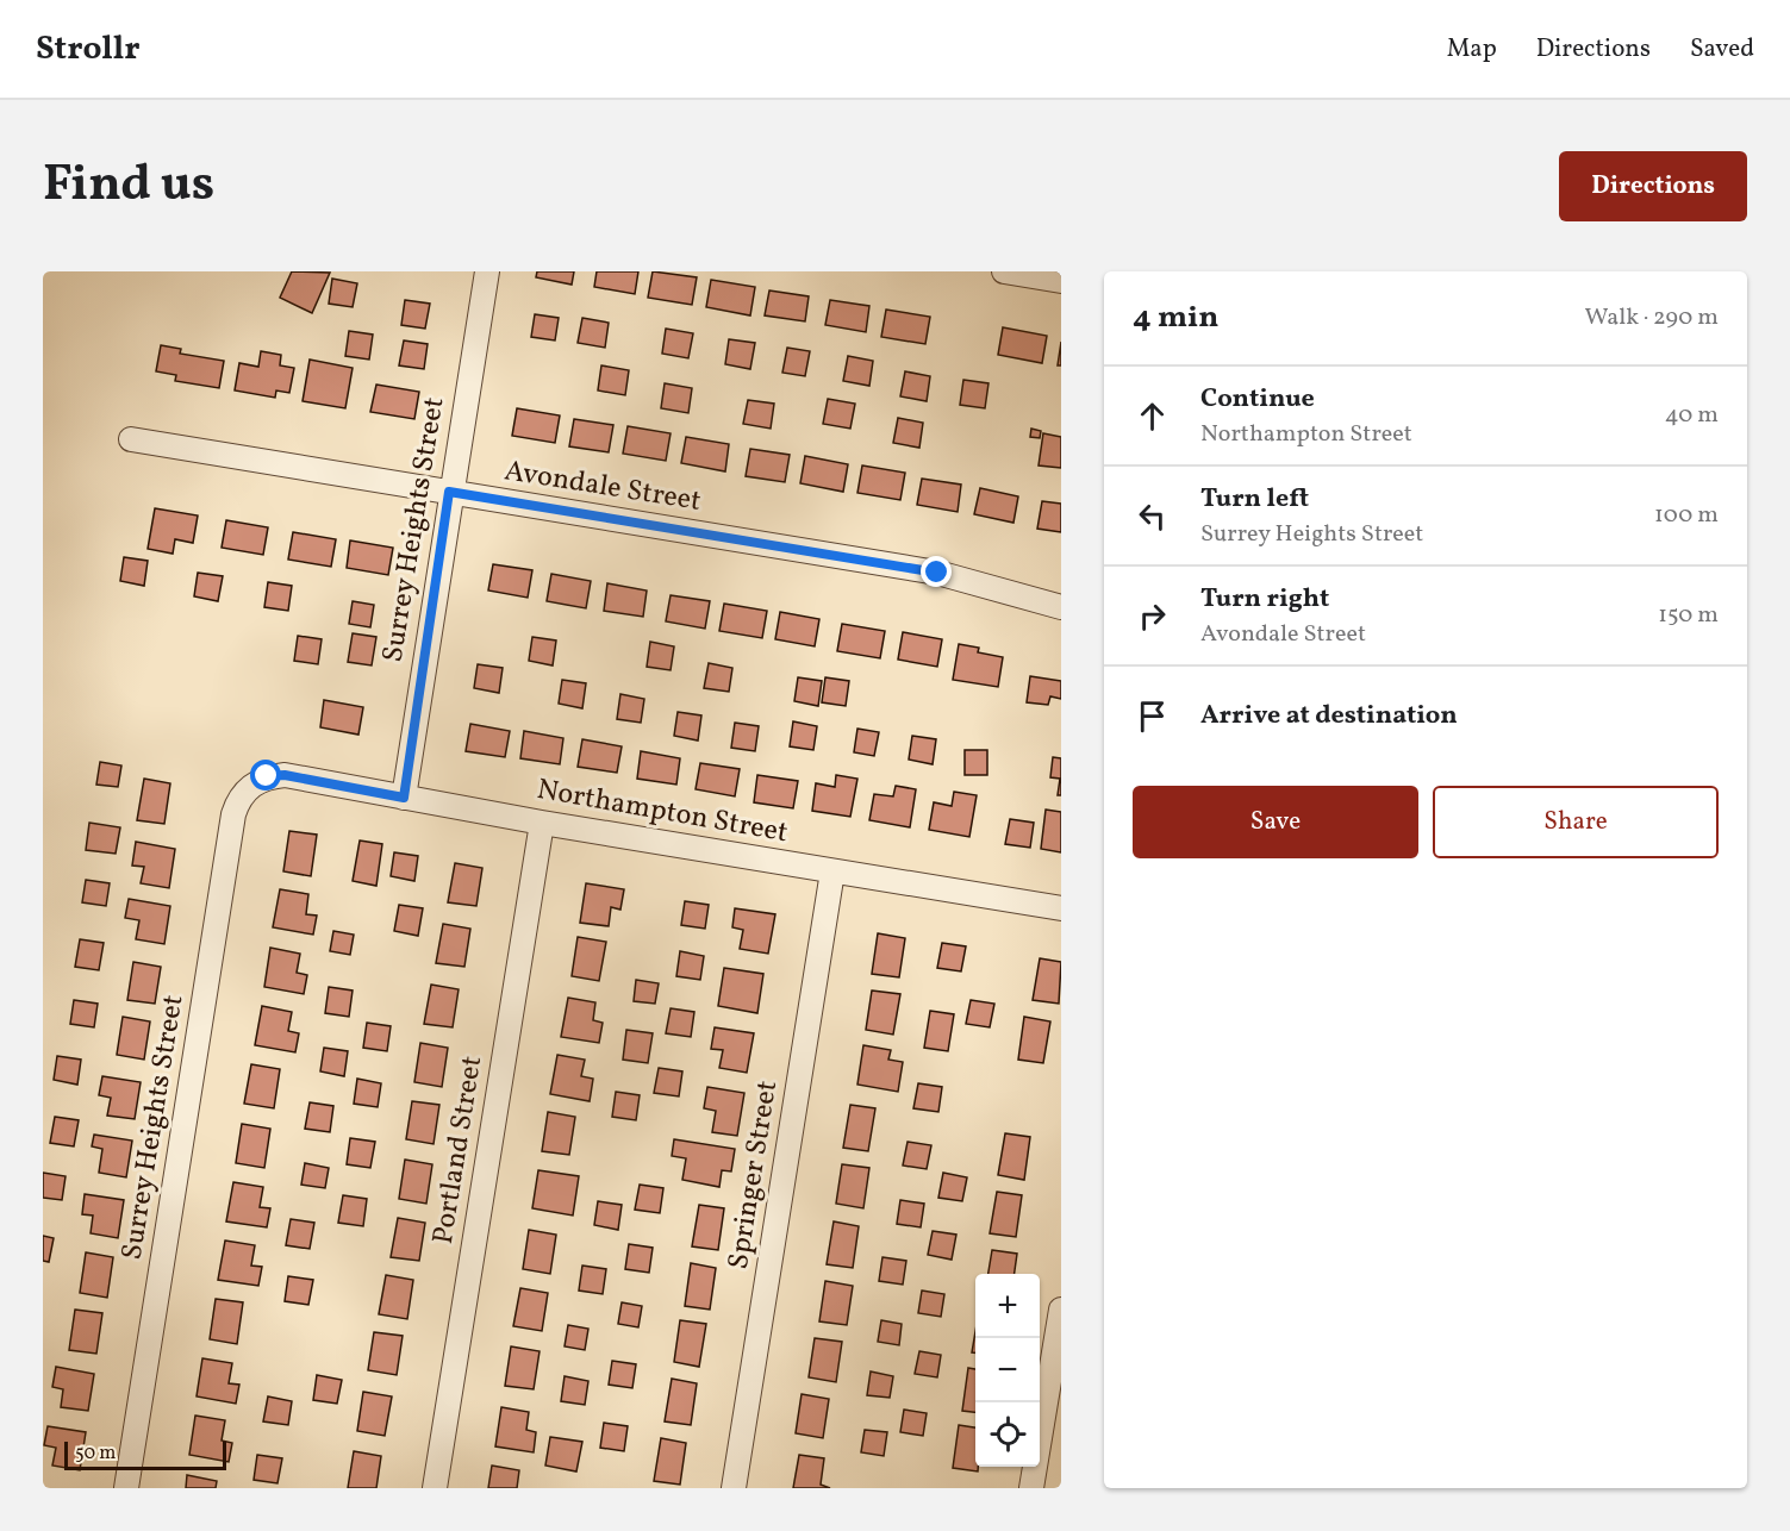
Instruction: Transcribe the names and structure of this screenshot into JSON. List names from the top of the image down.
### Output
{
  "streets": {
    "street": [
      "Avondale Street",
      "Surrey Heights Street",
      "Northampton Street",
      "Portland Street",
      "Springer Street"
    ]
  },
  "crossings": [
    ["Avondale Street", "Surrey Heights Street"],
    ["Surrey Heights Street", "Northampton Street"],
    ["Northampton Street", "Portland Street"],
    ["Northampton Street", "Springer Street"]
  ],
  "scale_bar": "50 m",
  "page": {
    "header": "Strollr",
    "nav": ["Map", "Directions", "Saved"],
    "title": "Find us",
    "buttons": [
      "Directions",
      ["Save", "Share"]
    ],
    "heading": ["4 min", "Walk · 290 m"],
    "list": [
      ["Continue", "Northampton Street", "40 m"],
      ["Turn left", "Surrey Heights Street", "100 m"],
      ["Turn right", "Avondale Street", "150 m"],
      "Arrive at destination"
    ],
    "map_buttons": ["+", "−"],
    "scale": "50 m"
  }
}
